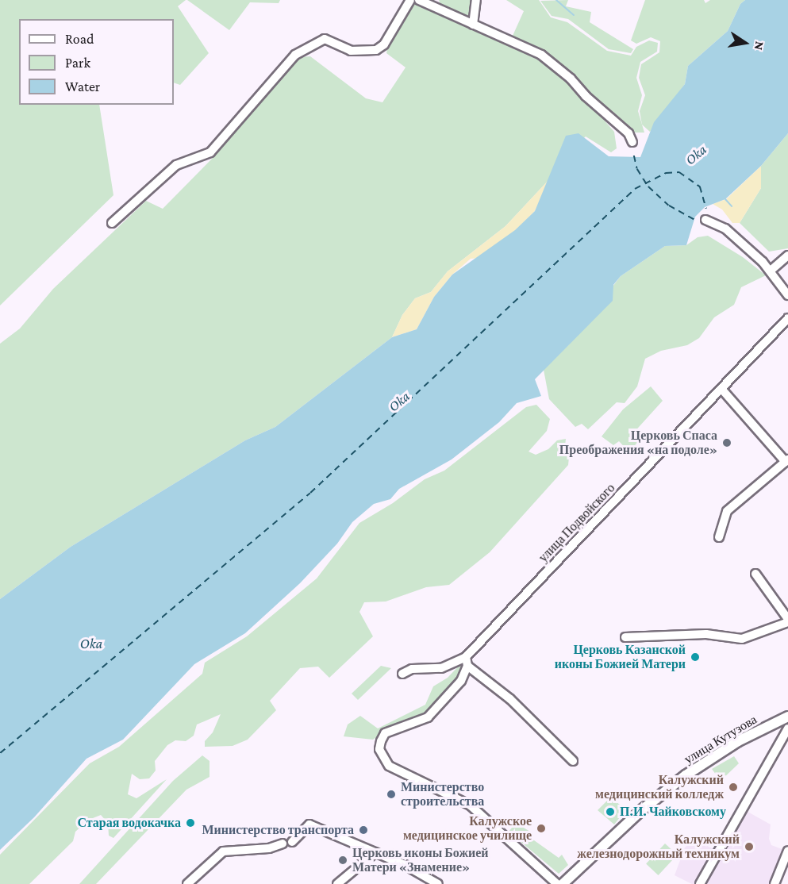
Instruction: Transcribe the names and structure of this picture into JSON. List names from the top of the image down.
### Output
{
  "streets": {
    "main road": ["улица Кутузова"],
    "street": ["улица Подвойского"]
  },
  "water": ["Oka"],
  "places": [
    "Церковь Спаса Преображения «на подоле»",
    "Церковь Казанской иконы Божией Матери",
    "Калужский медицинский колледж",
    "Министерство строительства",
    "П.И. Чайковскому",
    "Старая водокачка",
    "Калужское медицинское училище",
    "Министерство транспорта",
    "Калужский железнодорожный техникум",
    "Церковь иконы Божией Матери «Знамение»"
  ],
  "legend": ["Road", "Park", "Water"],
  "north": "right"
}
